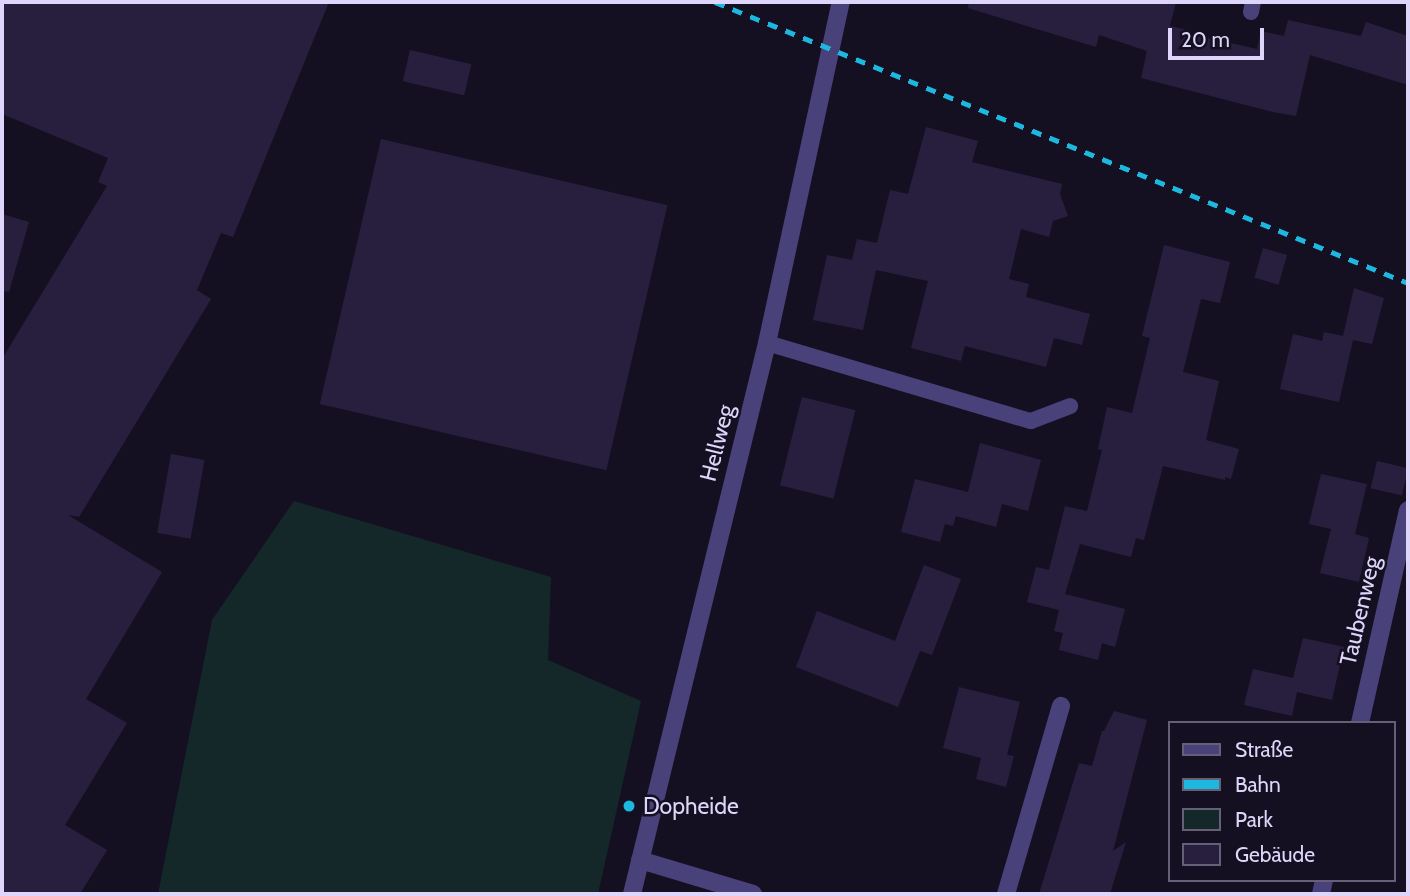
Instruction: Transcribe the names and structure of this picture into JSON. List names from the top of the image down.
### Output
{
  "streets": {
    "street": ["Hellweg", "Taubenweg"]
  },
  "places": ["Dopheide"],
  "legend": [
    "Straße",
    "Bahn",
    "Park",
    "Gebäude"
  ],
  "scale_bar": "20 m"
}
